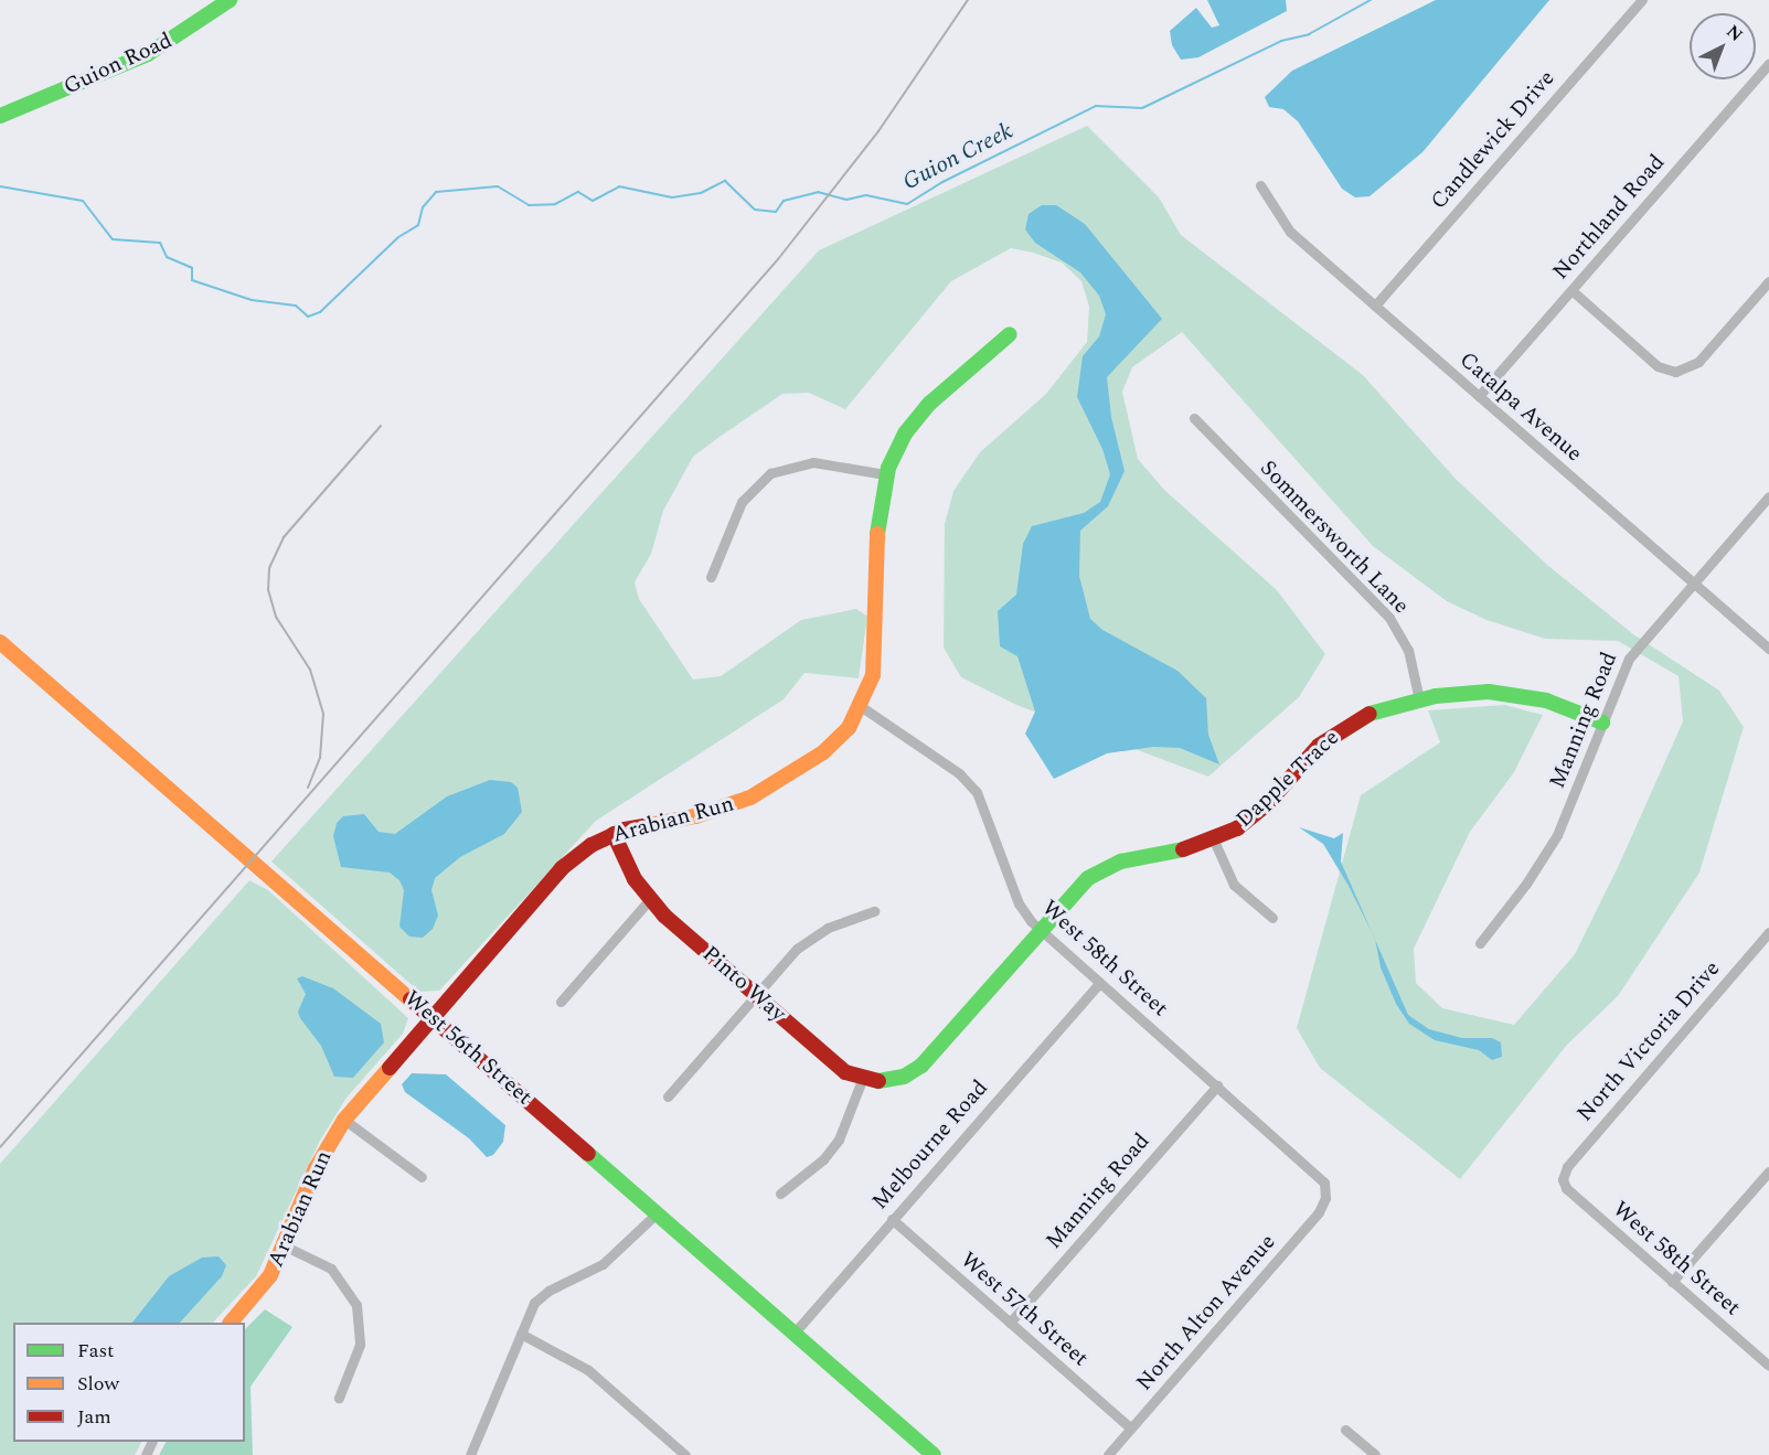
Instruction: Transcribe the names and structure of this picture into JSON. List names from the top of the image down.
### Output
{
  "streets": {
    "street": [
      "Guion Road",
      "Candlewick Drive",
      "Northland Road",
      "Catalpa Avenue",
      "Sommersworth Lane",
      "Manning Road",
      "Dapple Trace",
      "Arabian Run",
      "West 58th Street",
      "Pinto Way",
      "North Victoria Drive",
      "West 56th Street",
      "Melbourne Road",
      "West 57th Street",
      "North Alton Avenue"
    ]
  },
  "crossings": [
    ["Candlewick Drive", "Catalpa Avenue"],
    ["Northland Road", "Catalpa Avenue"],
    ["Catalpa Avenue", "Manning Road"],
    ["Sommersworth Lane", "Dapple Trace"],
    ["Manning Road", "Dapple Trace"],
    ["Manning Road", "West 58th Street"],
    ["Manning Road", "West 57th Street"],
    ["Dapple Trace", "West 58th Street"],
    ["Dapple Trace", "Pinto Way"],
    ["Arabian Run", "West 58th Street"],
    ["Arabian Run", "Pinto Way"],
    ["Arabian Run", "West 56th Street"],
    ["West 58th Street", "North Victoria Drive"],
    ["West 58th Street", "Melbourne Road"],
    ["West 58th Street", "North Alton Avenue"],
    ["West 56th Street", "Melbourne Road"],
    ["Melbourne Road", "West 57th Street"],
    ["West 57th Street", "North Alton Avenue"]
  ],
  "water": ["Guion Creek"],
  "legend": ["Fast", "Slow", "Jam"],
  "north": "top right"
}
